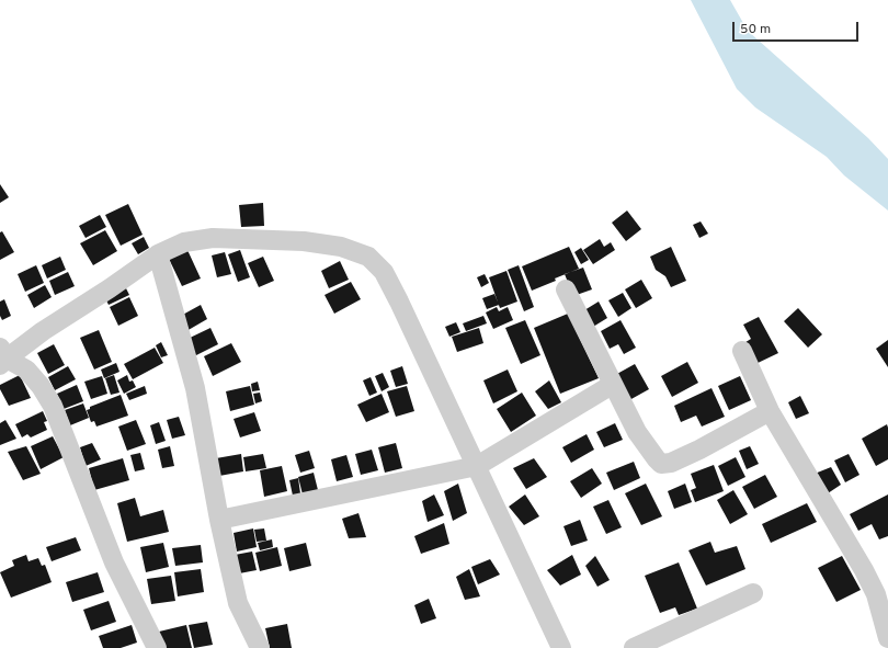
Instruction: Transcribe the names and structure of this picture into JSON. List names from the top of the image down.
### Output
{
  "scale_bar": "50 m"
}
